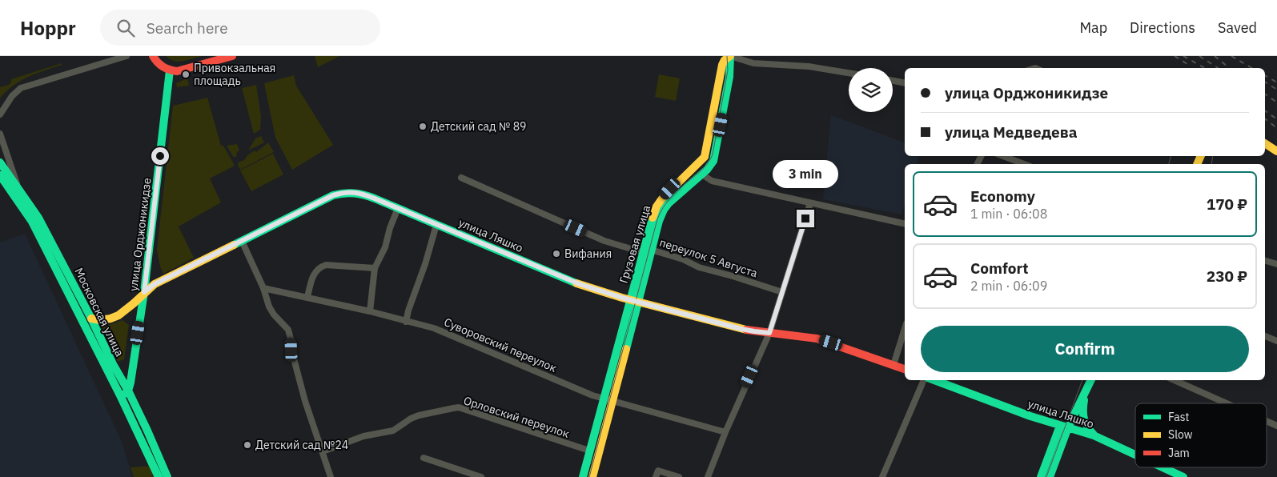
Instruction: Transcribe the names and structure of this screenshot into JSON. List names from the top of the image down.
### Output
{
  "streets": {
    "main road": [
      "улица Орджоникидзе",
      "улица Ляшко",
      "Грузовая улица",
      "Московская улица"
    ],
    "street": ["переулок 5 Августа", "Суворовский переулок", "Орловский переулок"]
  },
  "crossings": [
    ["улица Орджоникидзе", "улица Ляшко"],
    ["улица Орджоникидзе", "Московская улица"],
    ["улица Ляшко", "Грузовая улица"],
    ["улица Ляшко", "Московская улица"],
    ["Грузовая улица", "переулок 5 Августа"],
    ["Грузовая улица", "Суворовский переулок"],
    ["Грузовая улица", "Орловский переулок"]
  ],
  "places": [
    "Привокзальная площадь",
    "Детский сад № 89",
    "Вифания",
    "Детский сад №24"
  ],
  "legend": ["Fast", "Slow", "Jam"],
  "page": {
    "header": "Hoppr",
    "search": "Search here",
    "nav": ["Map", "Directions", "Saved"],
    "banner": ["улица Орджоникидзе", "улица Медведева"],
    "bubble": "3 min",
    "list": [
      {
        "name": "Economy",
        "note": "1 min · 06:08",
        "value": "170 ₽"
      },
      {
        "name": "Comfort",
        "note": "2 min · 06:09",
        "value": "230 ₽"
      }
    ],
    "buttons": "Confirm"
  }
}
